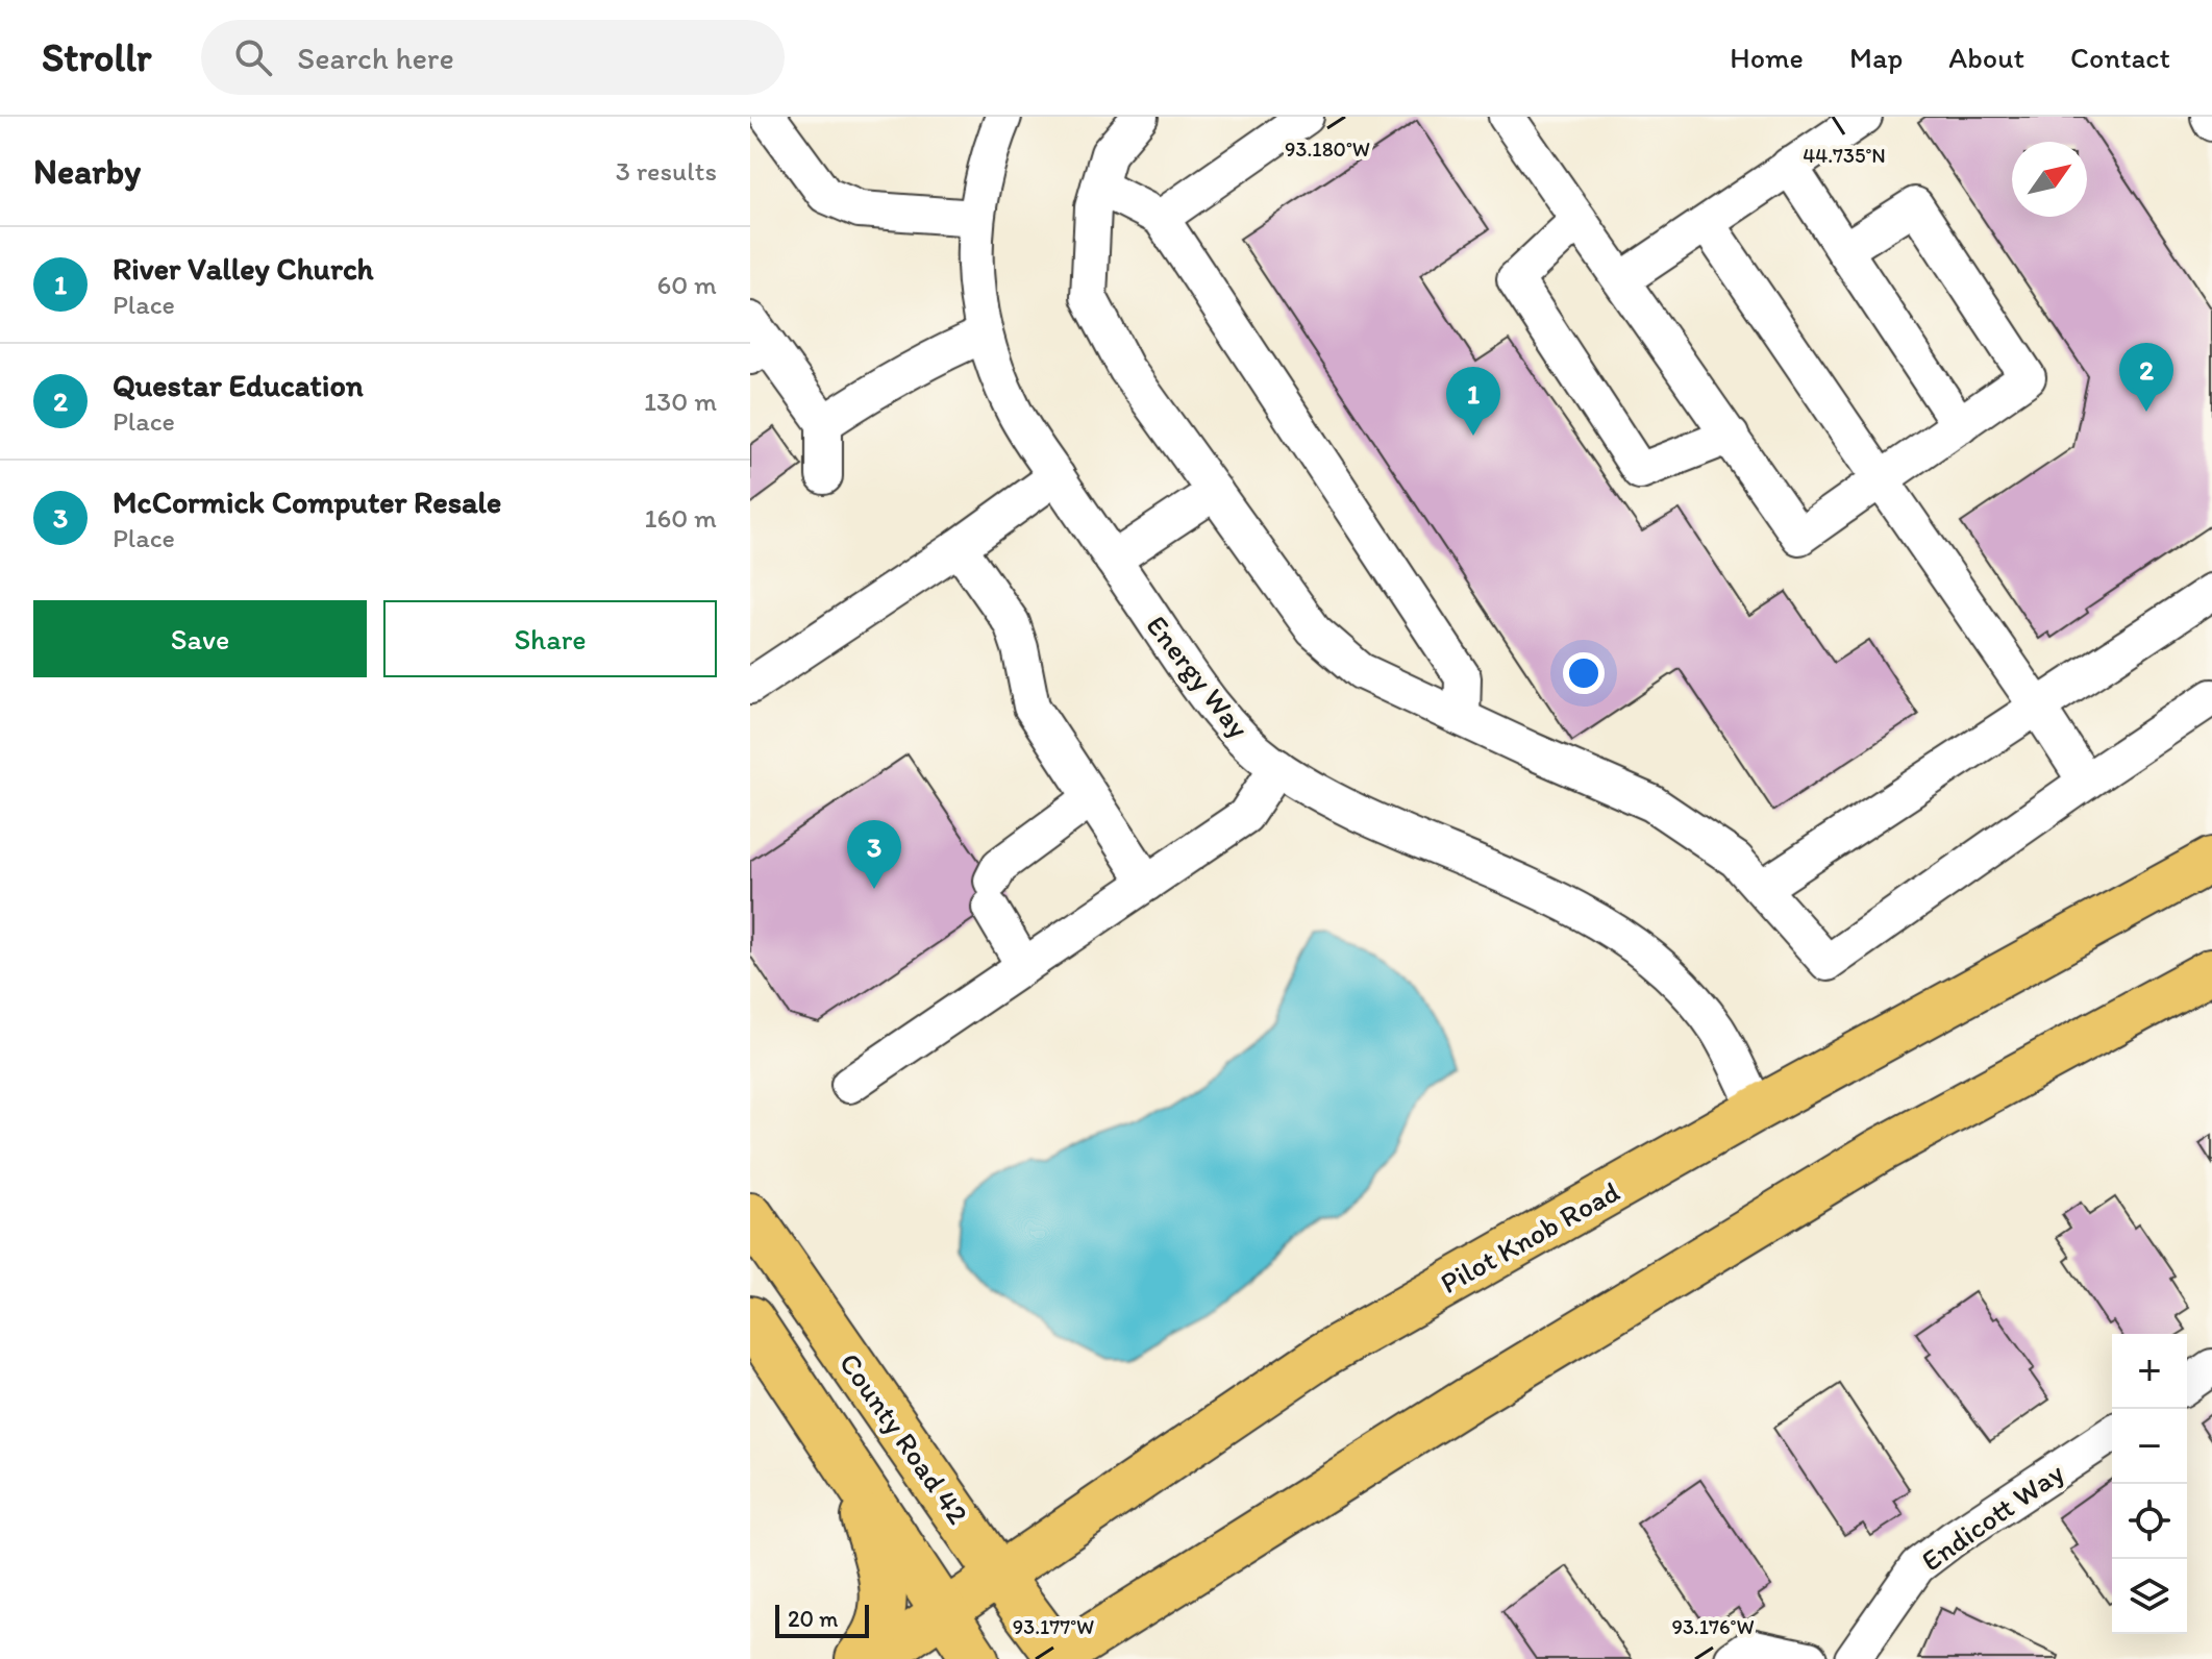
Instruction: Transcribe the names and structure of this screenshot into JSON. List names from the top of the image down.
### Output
{
  "streets": {
    "highway": ["County Road 42"],
    "main road": ["Pilot Knob Road"],
    "street": ["Energy Way", "Endicott Way"]
  },
  "crossings": [
    ["Energy Way", "Pilot Knob Road"],
    ["Pilot Knob Road", "County Road 42"]
  ],
  "scale_bar": "20 m",
  "north": "top right",
  "page": {
    "header": "Strollr",
    "search": "Search here",
    "nav": [
      "Home",
      "Map",
      "About",
      "Contact"
    ],
    "heading": ["Nearby", "3 results"],
    "list": [
      {
        "mark": "1",
        "name": "River Valley Church",
        "note": "Place",
        "value": "60 m"
      },
      {
        "mark": "2",
        "name": "Questar Education",
        "note": "Place",
        "value": "130 m"
      },
      {
        "mark": "3",
        "name": "McCormick Computer Resale",
        "note": "Place",
        "value": "160 m"
      }
    ],
    "pins": ["2", "1", "3"],
    "buttons": ["Save", "Share"],
    "map_buttons": ["+", "−"],
    "scale": "20 m"
  },
  "coordinates": [
    "93.180°W",
    "44.735°N",
    "93.177°W",
    "93.176°W"
  ]
}
